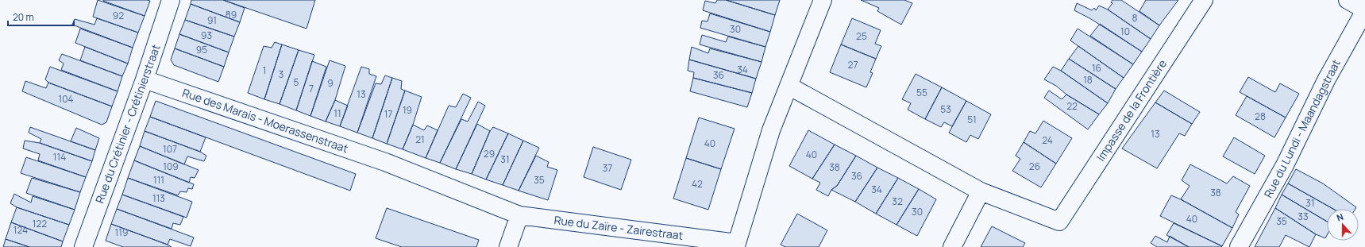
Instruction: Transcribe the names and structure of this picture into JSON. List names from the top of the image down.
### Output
{
  "streets": {
    "street": [
      "Impasse de la Frontière",
      "Rue des Marais - Moerassenstraat",
      "Rue du Crétinier - Crétinierstraat",
      "Rue du Lundi - Maandagstraat",
      "Rue du Zaïre - Zairestraat"
    ]
  },
  "crossings": [
    ["Rue des Marais - Moerassenstraat", "Rue du Crétinier - Crétinierstraat"],
    ["Rue des Marais - Moerassenstraat", "Rue du Zaïre - Zairestraat"]
  ],
  "house_numbers": [
    "89",
    "92",
    "8",
    "91",
    "30",
    "10",
    "93",
    "25",
    "95",
    "27",
    "16",
    "34",
    "1",
    "3",
    "36",
    "18",
    "5",
    "9",
    "7",
    "55",
    "13",
    "104",
    "22",
    "53",
    "19",
    "11",
    "17",
    "28",
    "51",
    "13",
    "21",
    "24",
    "40",
    "107",
    "29",
    "40",
    "114",
    "31",
    "109",
    "26",
    "38",
    "37",
    "36",
    "111",
    "35",
    "42",
    "34",
    "38",
    "113",
    "32",
    "31",
    "30",
    "33",
    "40",
    "35",
    "122",
    "124",
    "119"
  ],
  "scale_bar": "20 m",
  "north": "top"
}
